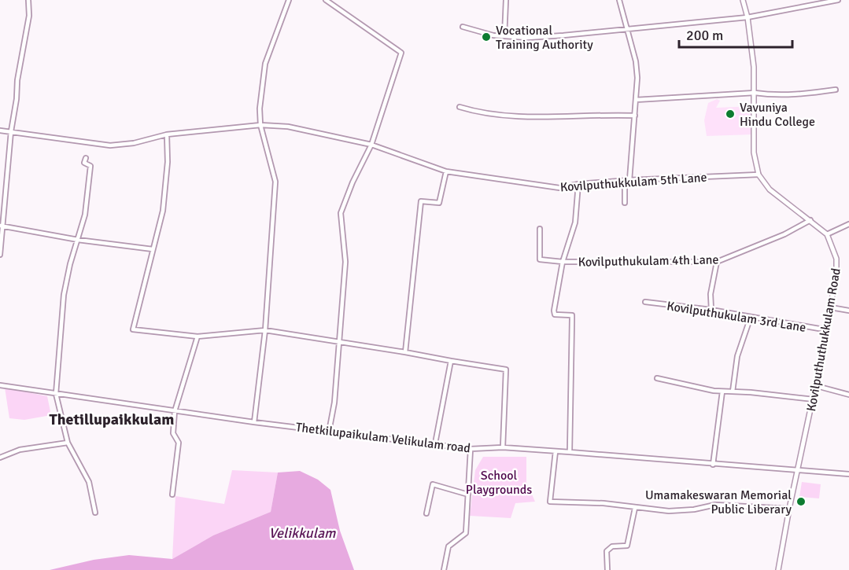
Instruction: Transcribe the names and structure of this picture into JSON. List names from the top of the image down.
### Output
{
  "streets": {
    "street": [
      "Kovilputhukkulam 5th Lane",
      "Kovilputhukulam 4th Lane",
      "Kovilputhukulam 3rd Lane",
      "Kovilputhuthukkulam Road",
      "Thetkilupaikulam Velikulam road"
    ]
  },
  "crossings": [
    ["Kovilputhukkulam 5th Lane", "Kovilputhuthukkulam Road"],
    ["Kovilputhukulam 4th Lane", "Kovilputhuthukkulam Road"],
    ["Kovilputhukulam 3rd Lane", "Kovilputhuthukkulam Road"],
    ["Kovilputhuthukkulam Road", "Thetkilupaikulam Velikulam road"]
  ],
  "districts": ["Thetillupaikkulam"],
  "water": ["Velikkulam"],
  "parks": ["School Playgrounds"],
  "places": ["Vocational Training Authority", "Vavuniya Hindu College", "Umamakeswaran Memorial Public Liberary"],
  "scale_bar": "200 m"
}
